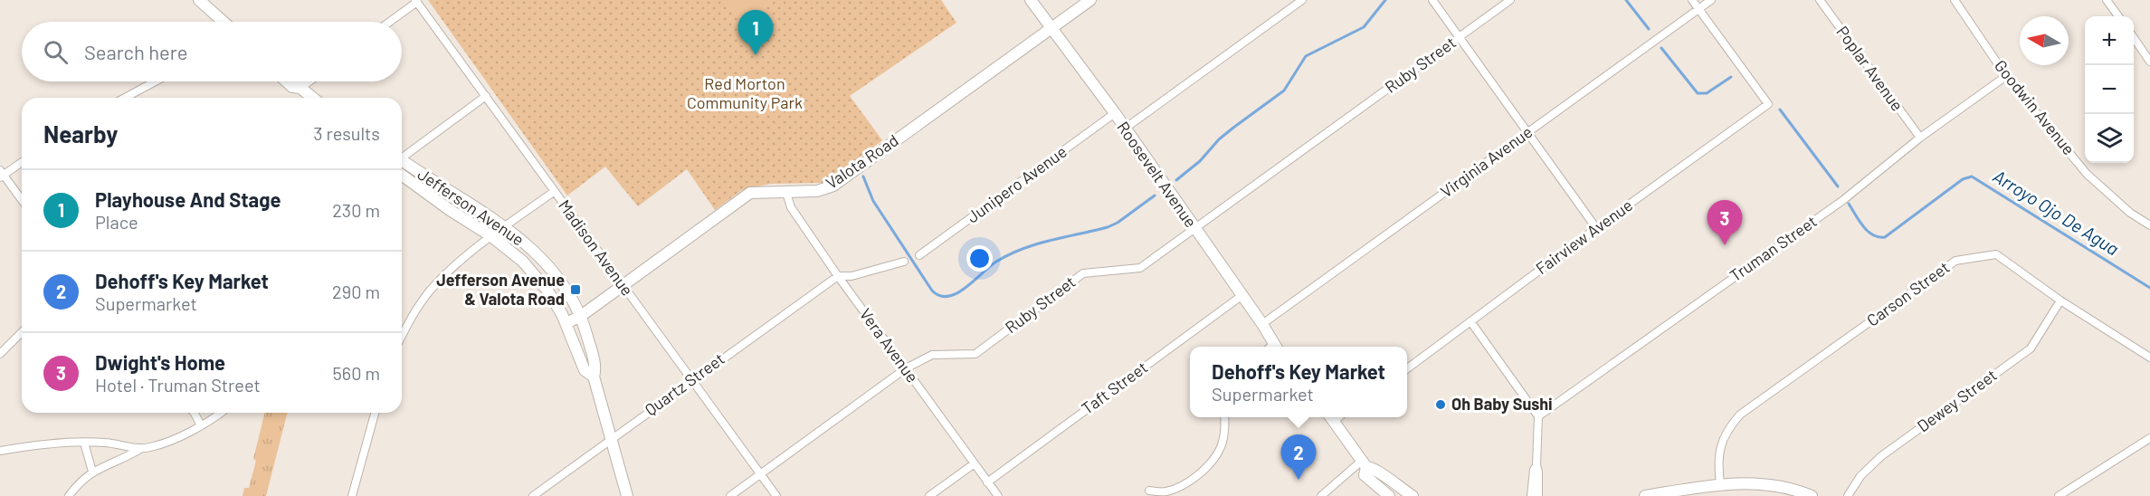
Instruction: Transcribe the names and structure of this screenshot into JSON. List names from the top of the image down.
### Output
{
  "streets": {
    "street": [
      "Ruby Street",
      "Poplar Avenue",
      "Goodwin Avenue",
      "Valota Road",
      "Virginia Avenue",
      "Roosevelt Avenue",
      "Junipero Avenue",
      "Jefferson Avenue",
      "Fairview Avenue",
      "Madison Avenue",
      "Truman Street",
      "Carson Street",
      "Vera Avenue",
      "Quartz Street",
      "Taft Street",
      "Dewey Street"
    ]
  },
  "crossings": [
    ["Ruby Street", "Roosevelt Avenue"],
    ["Ruby Street", "Madison Avenue"],
    ["Ruby Street", "Vera Avenue"],
    ["Poplar Avenue", "Truman Street"],
    ["Goodwin Avenue", "Truman Street"],
    ["Valota Road", "Roosevelt Avenue"],
    ["Valota Road", "Jefferson Avenue"],
    ["Valota Road", "Madison Avenue"],
    ["Valota Road", "Vera Avenue"],
    ["Virginia Avenue", "Roosevelt Avenue"],
    ["Virginia Avenue", "Fairview Avenue"],
    ["Roosevelt Avenue", "Junipero Avenue"],
    ["Roosevelt Avenue", "Taft Street"],
    ["Jefferson Avenue", "Quartz Street"],
    ["Madison Avenue", "Quartz Street"],
    ["Carson Street", "Dewey Street"],
    ["Vera Avenue", "Quartz Street"],
    ["Vera Avenue", "Taft Street"]
  ],
  "water": ["Arroyo Ojo De Agua"],
  "parks": ["Red Morton Community Park"],
  "places": {
    "transit": ["Jefferson Avenue & Valota Road"],
    "other": ["Oh Baby Sushi"]
  },
  "north": "left",
  "page": {
    "pins": ["1", "3", "2"],
    "map_buttons": ["+", "−"],
    "search": "Search here",
    "heading": ["Nearby", "3 results"],
    "list": [
      {
        "mark": "1",
        "name": "Playhouse And Stage",
        "note": "Place",
        "value": "230 m"
      },
      {
        "mark": "2",
        "name": "Dehoff's Key Market",
        "note": "Supermarket",
        "value": "290 m"
      },
      {
        "mark": "3",
        "name": "Dwight's Home",
        "note": "Hotel · Truman Street",
        "value": "560 m"
      }
    ],
    "popup": ["Dehoff's Key Market", "Supermarket"]
  }
}
